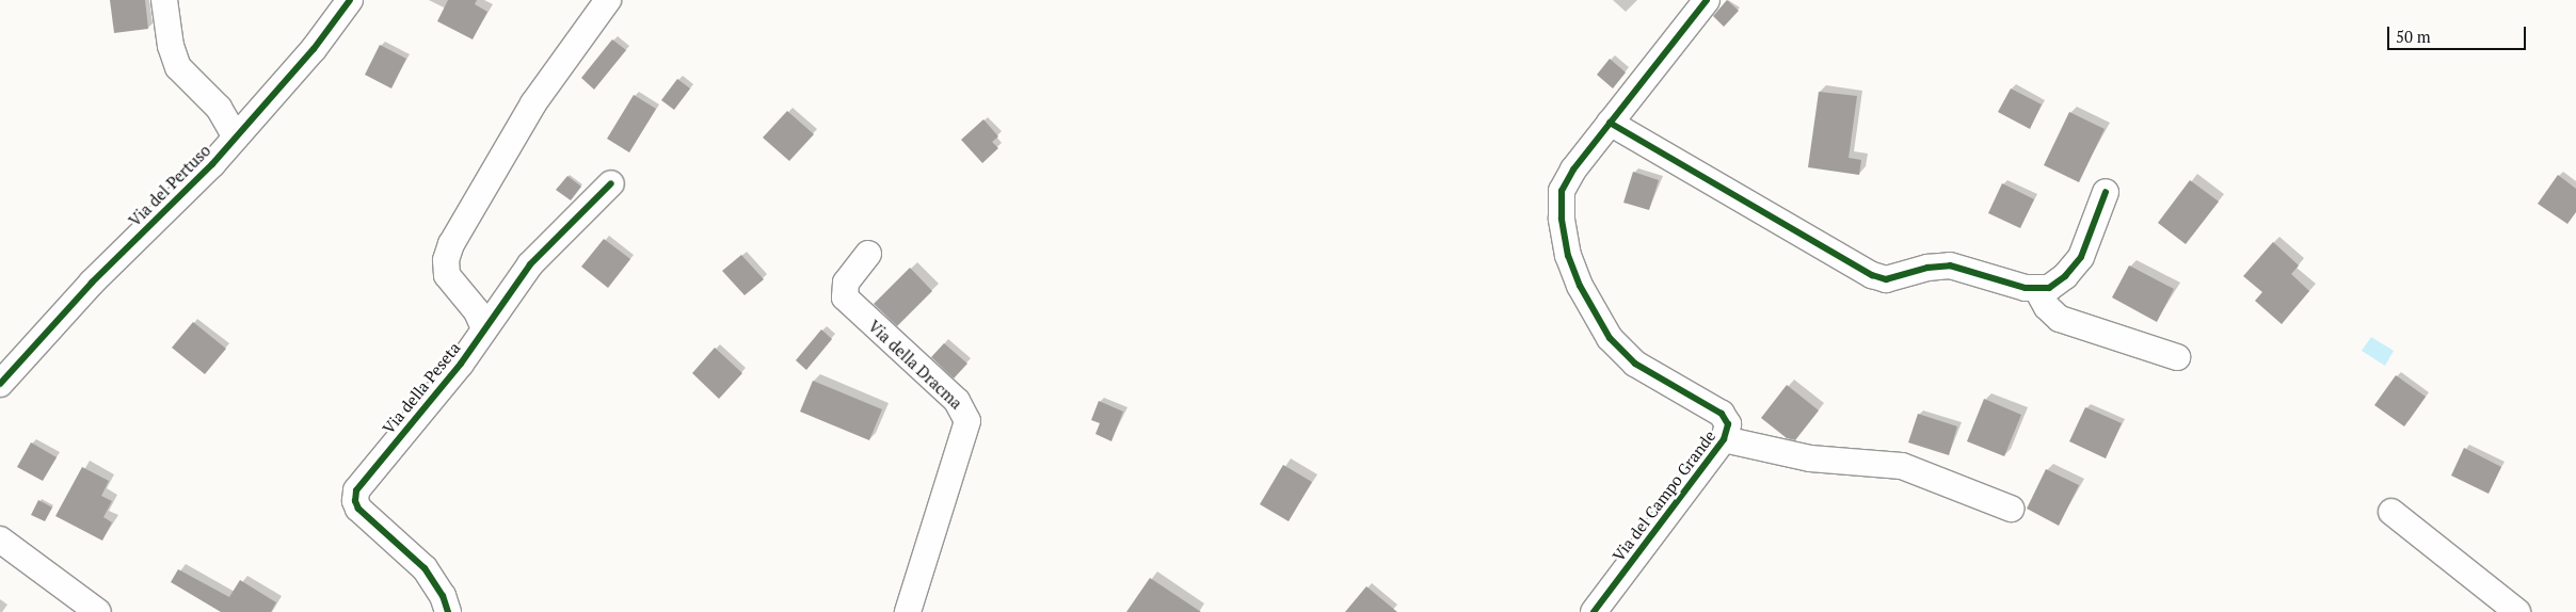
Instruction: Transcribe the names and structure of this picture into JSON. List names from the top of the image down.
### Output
{
  "streets": {
    "street": [
      "Via del Pertuso",
      "Via della Dracma",
      "Via della Peseta",
      "Via del Campo Grande"
    ]
  },
  "scale_bar": "50 m"
}
